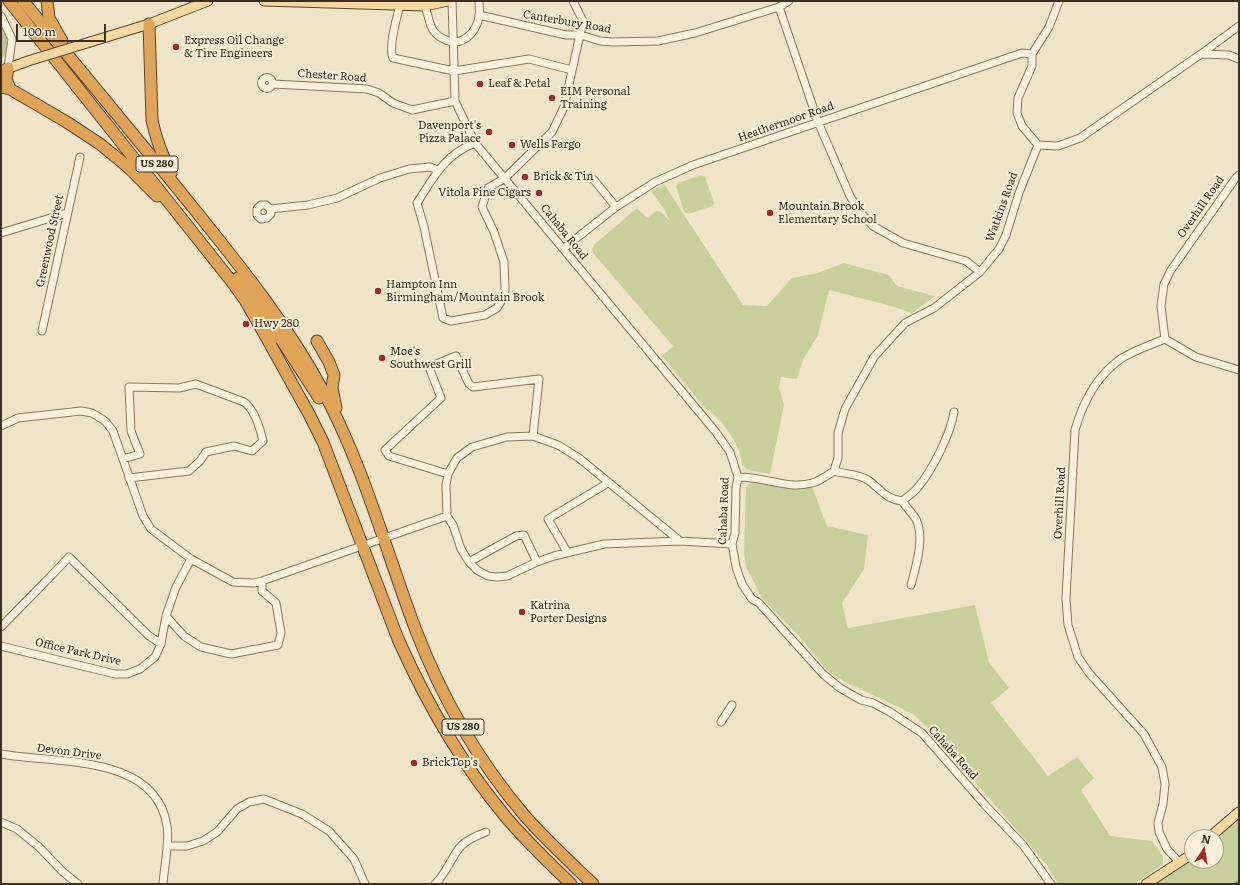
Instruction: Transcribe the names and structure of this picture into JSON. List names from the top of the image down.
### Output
{
  "streets": {
    "highway": ["US 280"],
    "street": [
      "Canterbury Road",
      "Chester Road",
      "Heathermoor Road",
      "Watkins Road",
      "Overhill Road",
      "Cahaba Road",
      "Greenwood Street",
      "Office Park Drive",
      "Devon Drive"
    ]
  },
  "crossings": [
    ["Chester Road", "Cahaba Road"],
    ["Heathermoor Road", "Cahaba Road"]
  ],
  "places": [
    "Express Oil Change & Tire Engineers",
    "Leaf & Petal",
    "EIM Personal Training",
    "Davenport's Pizza Palace",
    "Wells Fargo",
    "Brick & Tin",
    "Vitola Fine Cigars",
    "Mountain Brook Elementary School",
    "Hampton Inn Birmingham/Mountain Brook",
    "Hwy 280",
    "Moe's Southwest Grill",
    "Katrina Porter Designs",
    "BrickTop's"
  ],
  "scale_bar": "100 m",
  "north": "top"
}
